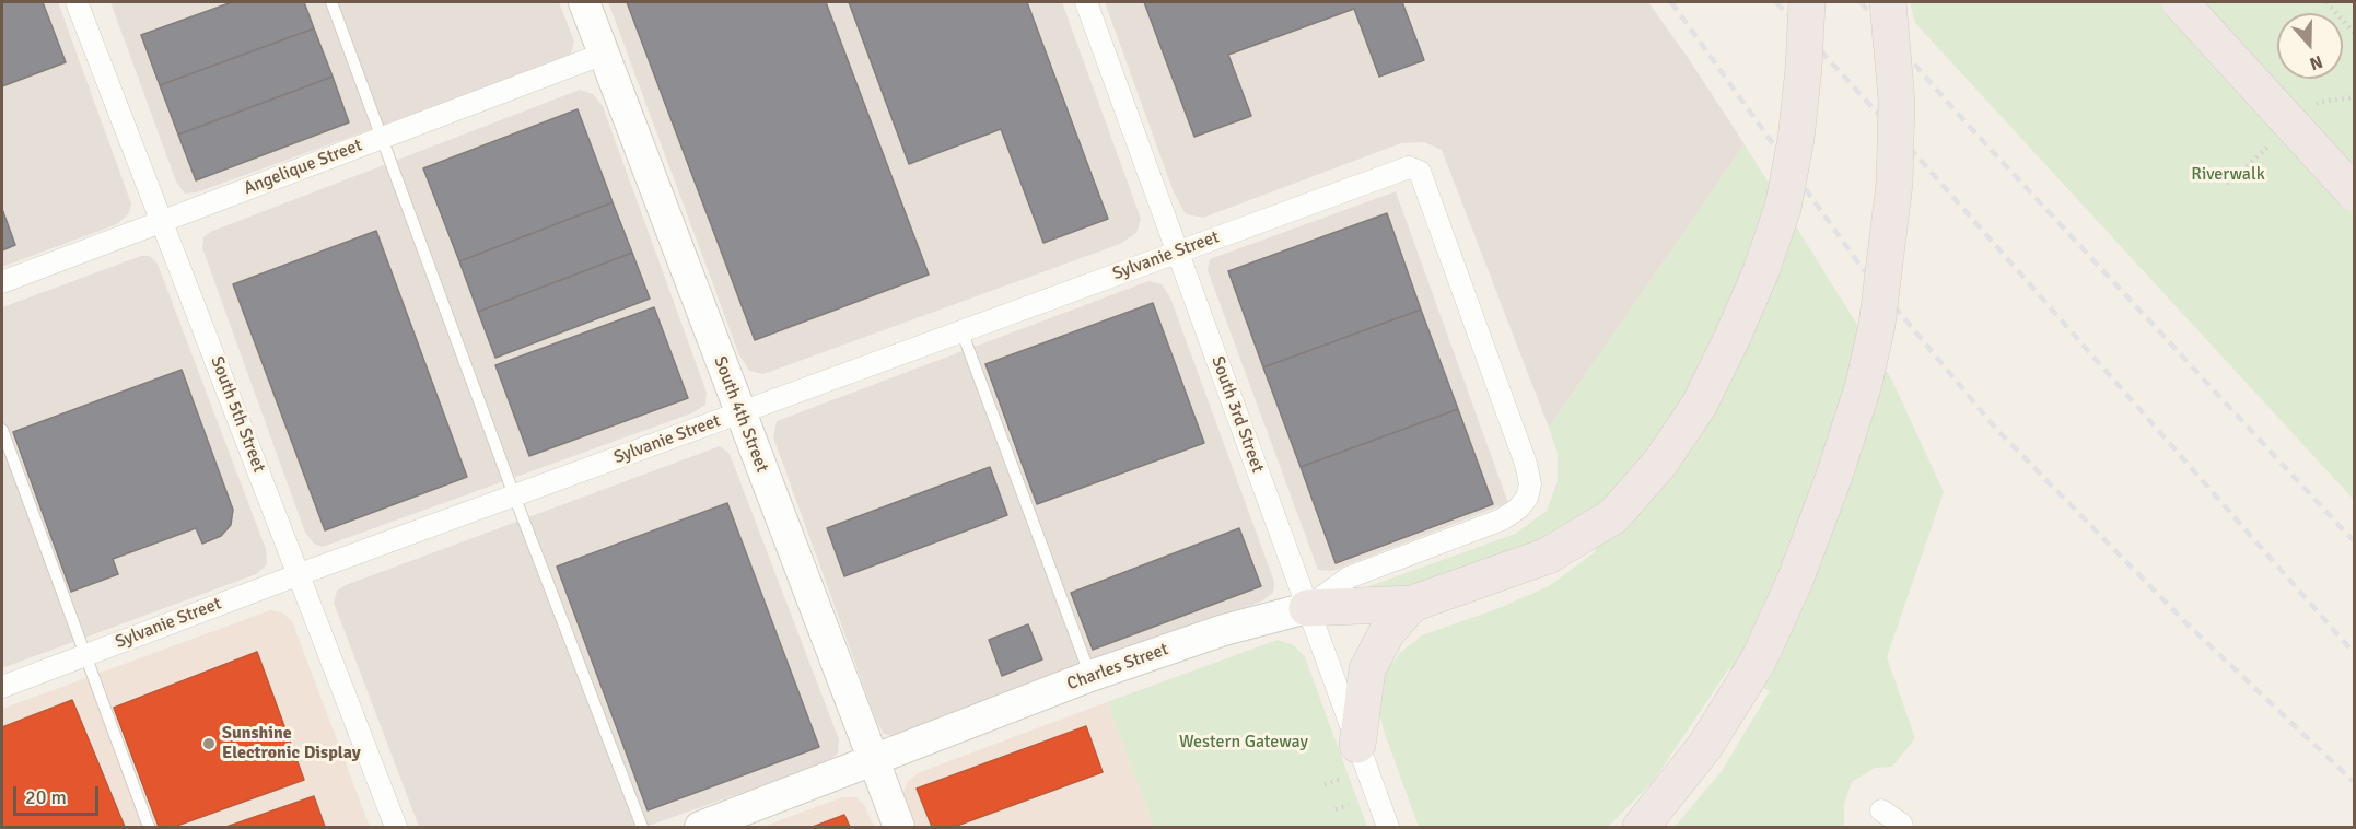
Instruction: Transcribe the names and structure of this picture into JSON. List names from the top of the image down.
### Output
{
  "streets": {
    "main road": ["South 4th Street", "Charles Street"],
    "street": [
      "Angelique Street",
      "Sylvanie Street",
      "South 5th Street",
      "South 3rd Street"
    ]
  },
  "crossings": [
    ["Angelique Street", "South 5th Street"],
    ["Angelique Street", "South 4th Street"],
    ["Sylvanie Street", "South 5th Street"],
    ["Sylvanie Street", "South 4th Street"],
    ["Sylvanie Street", "South 3rd Street"],
    ["Sylvanie Street", "Charles Street"],
    ["South 4th Street", "Charles Street"],
    ["South 3rd Street", "Charles Street"]
  ],
  "parks": ["Riverwalk", "Western Gateway"],
  "places": ["Sunshine Electronic Display"],
  "scale_bar": "20 m",
  "north": "bottom"
}
